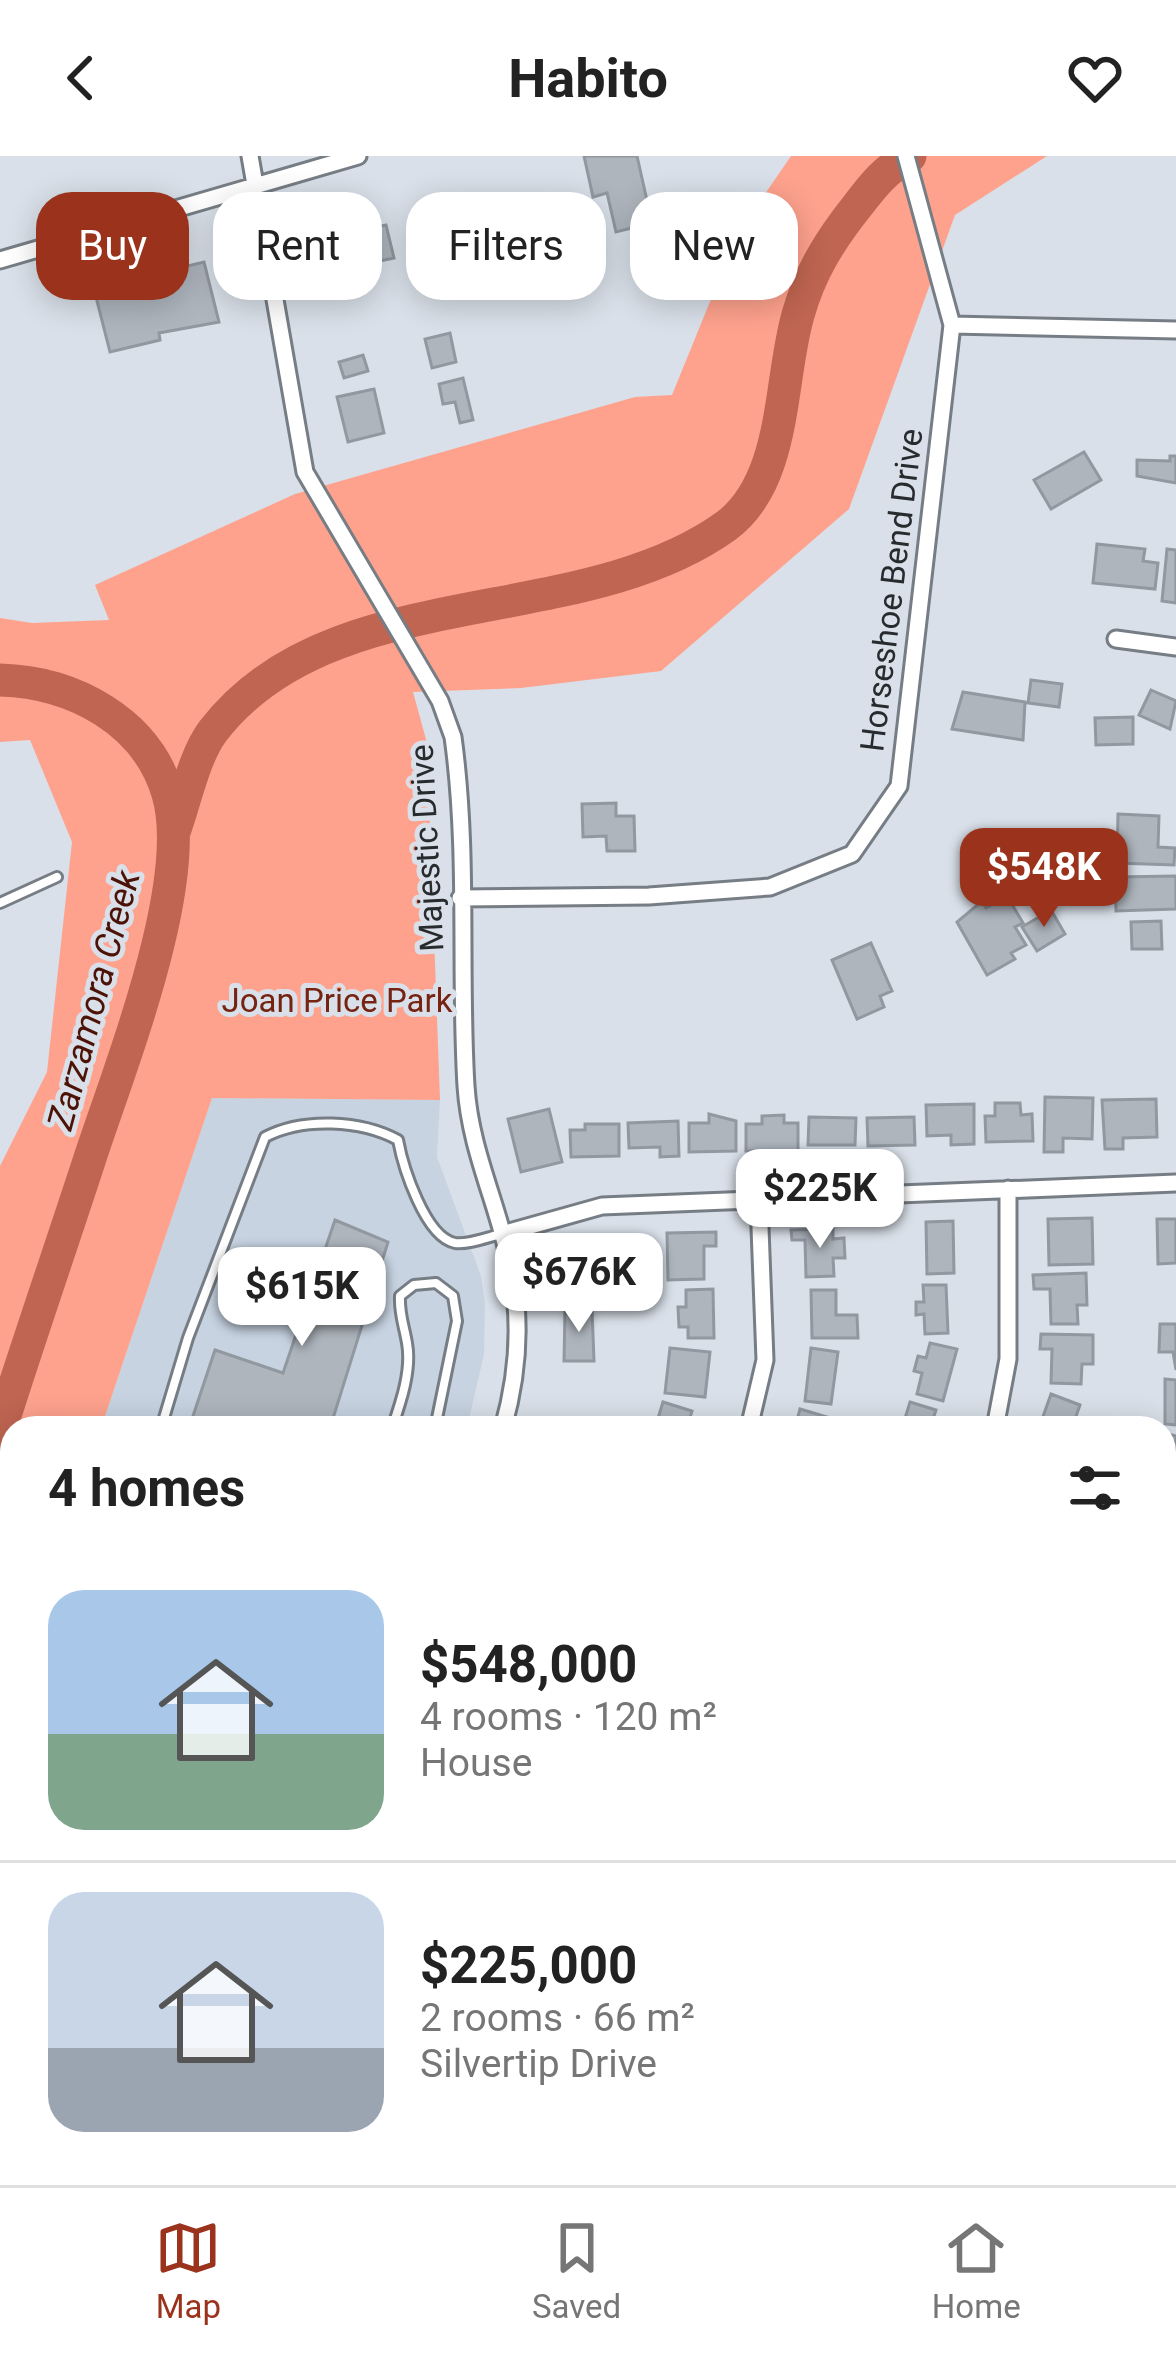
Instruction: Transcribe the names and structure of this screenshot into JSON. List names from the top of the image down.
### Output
{
  "streets": {
    "street": ["Horseshoe Bend Drive", "Majestic Drive"]
  },
  "crossings": [
    ["Horseshoe Bend Drive", "Majestic Drive"]
  ],
  "water": ["Zarzamora Creek"],
  "parks": ["Joan Price Park"],
  "page": {
    "header": "Habito",
    "chip": [
      "Buy",
      "Rent",
      "Filters",
      "New"
    ],
    "price": [
      "$548K",
      "$225K",
      "$676K",
      "$615K"
    ],
    "heading": "4 homes",
    "list": [
      {
        "name": "$548,000",
        "note": "4 rooms · 120 m² · House"
      },
      {
        "name": "$225,000",
        "note": "2 rooms · 66 m² · Silvertip Drive"
      }
    ],
    "tabs": ["Map", "Saved", "Home"]
  }
}
